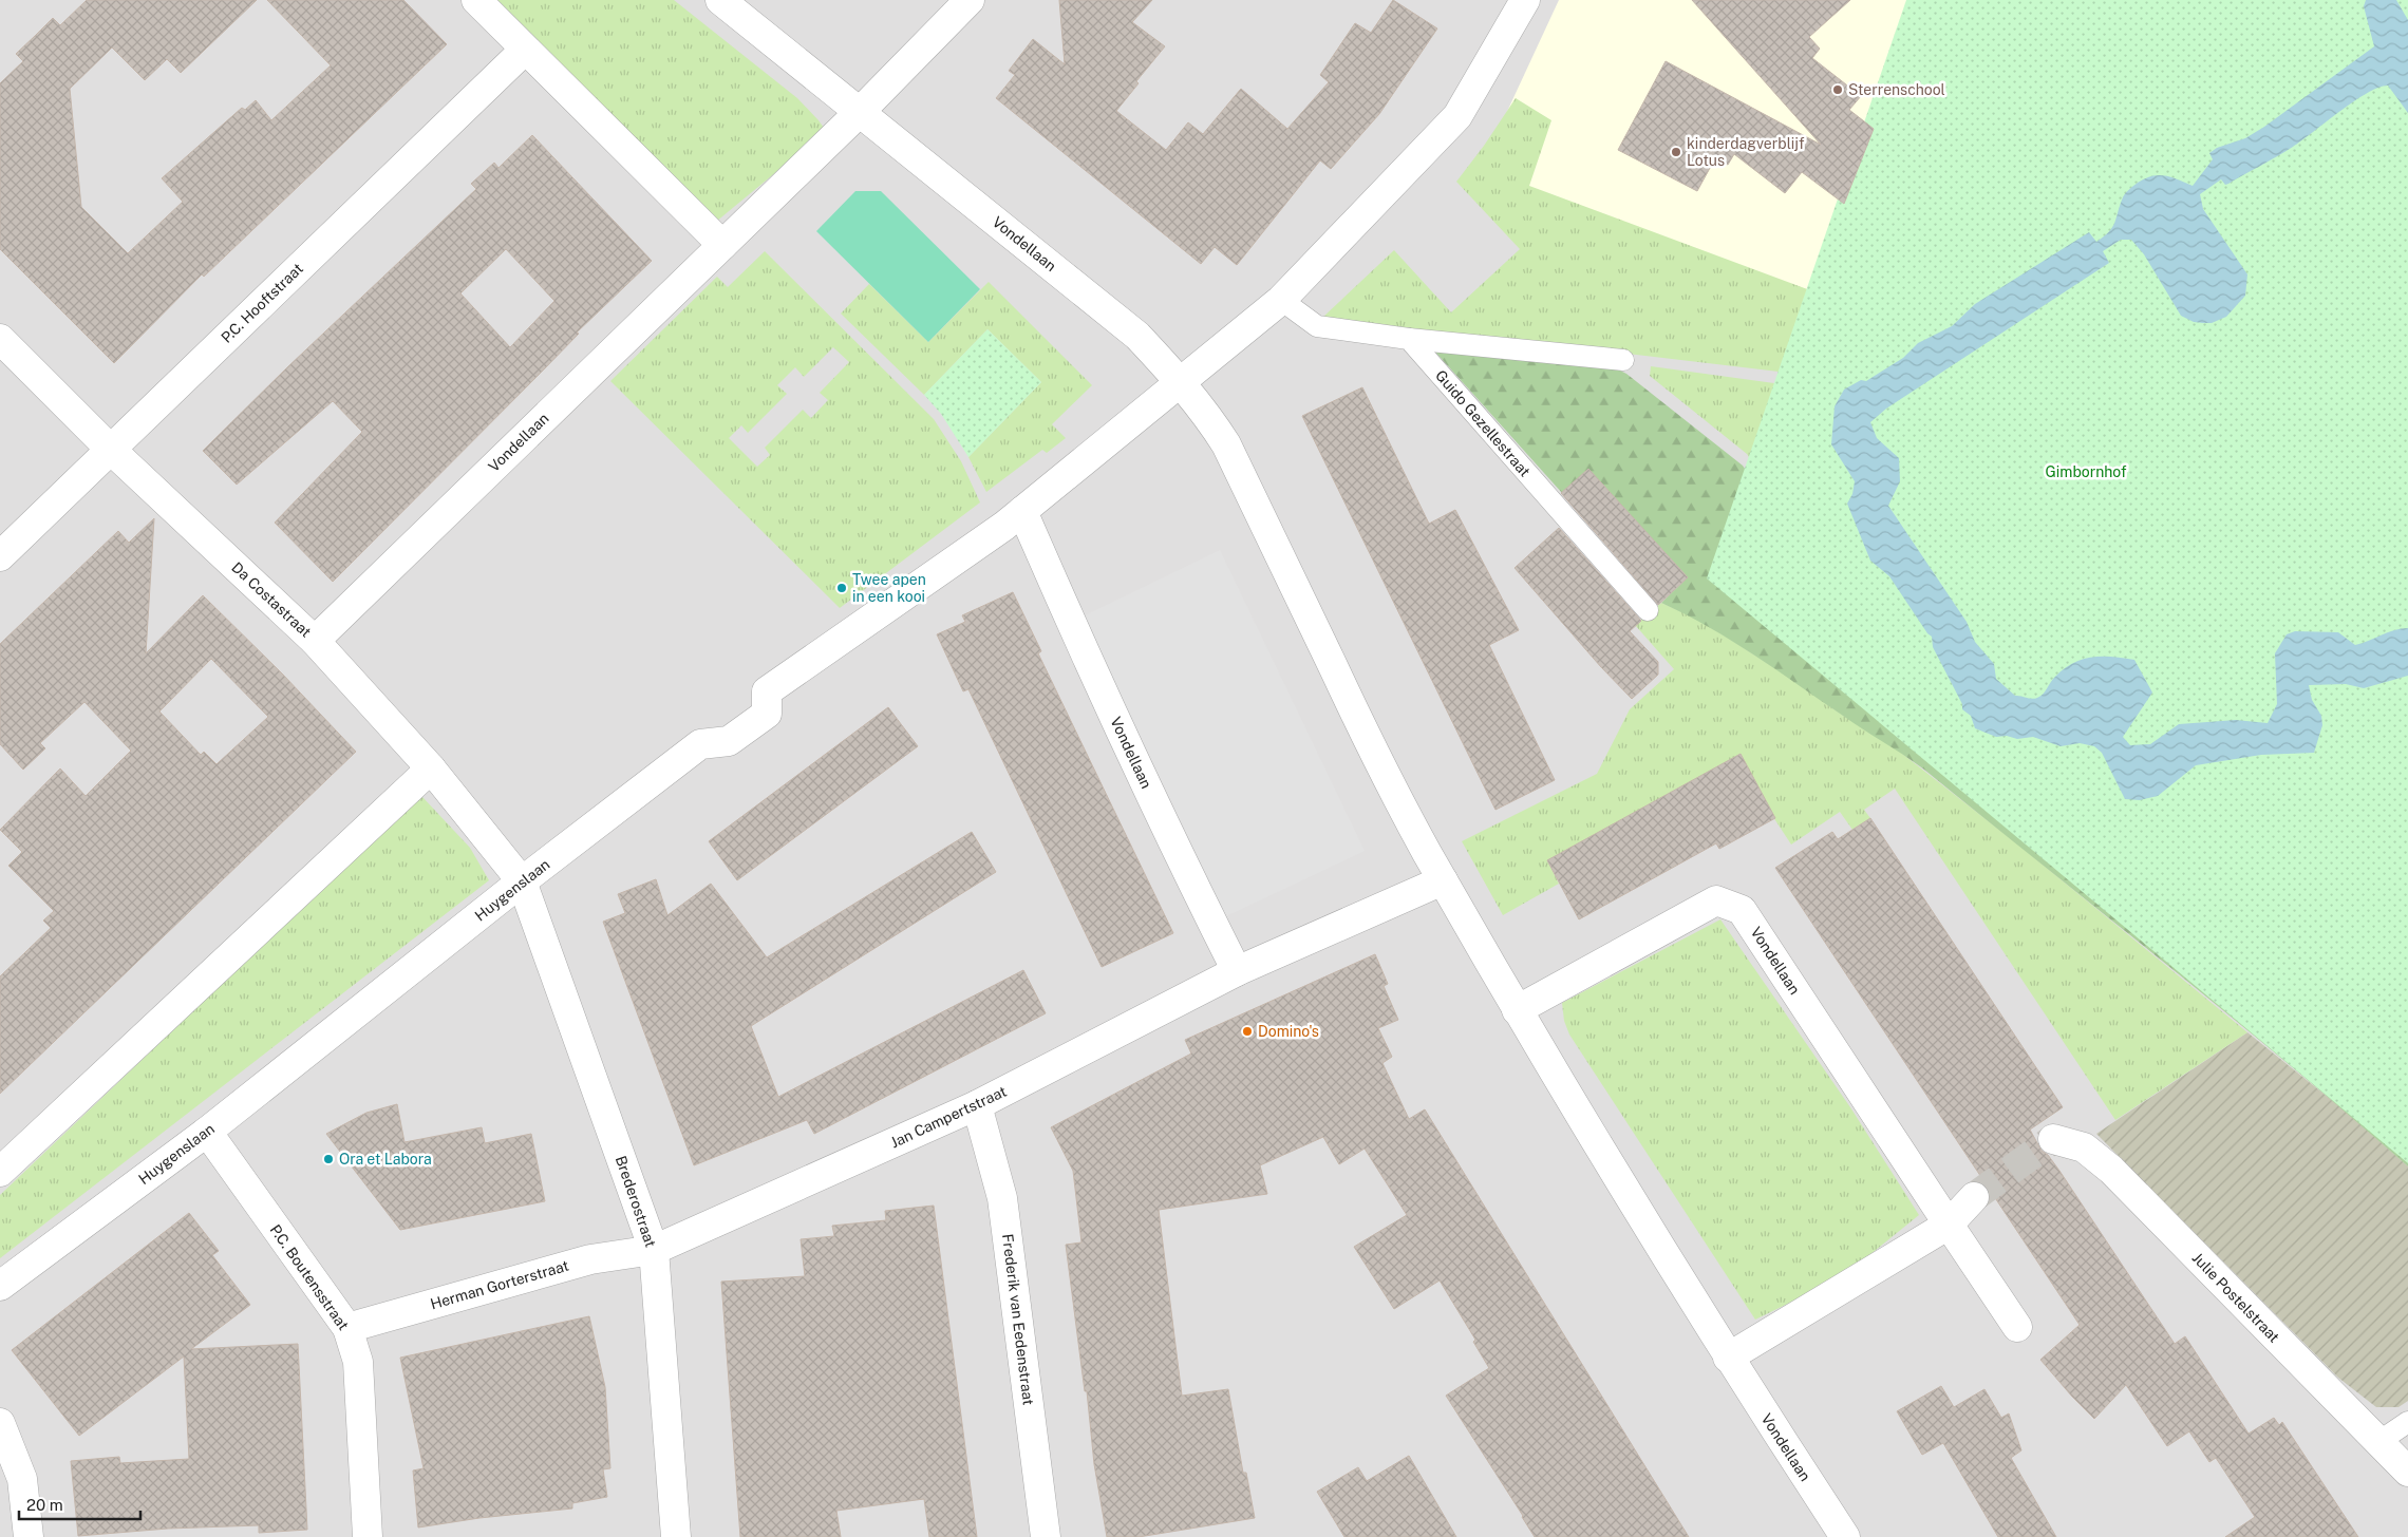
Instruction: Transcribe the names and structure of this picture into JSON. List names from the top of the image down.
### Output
{
  "streets": {
    "street": [
      "Vondellaan",
      "P.C. Hooftstraat",
      "Da Costastraat",
      "Huygenslaan",
      "Jan Campertstraat",
      "Brederostraat",
      "P.C. Boutensstraat",
      "Herman Gorterstraat",
      "Julie Postelstraat",
      "Frederik van Eedenstraat"
    ],
    "lane": ["Guido Gezellestraat"]
  },
  "crossings": [
    ["Vondellaan", "Da Costastraat"],
    ["Vondellaan", "Huygenslaan"],
    ["Vondellaan", "Jan Campertstraat"],
    ["P.C. Hooftstraat", "Da Costastraat"],
    ["Da Costastraat", "Huygenslaan"],
    ["Da Costastraat", "Brederostraat"],
    ["Huygenslaan", "Brederostraat"],
    ["Huygenslaan", "P.C. Boutensstraat"],
    ["Jan Campertstraat", "Brederostraat"],
    ["Jan Campertstraat", "Herman Gorterstraat"],
    ["Jan Campertstraat", "Frederik van Eedenstraat"],
    ["Brederostraat", "Herman Gorterstraat"],
    ["P.C. Boutensstraat", "Herman Gorterstraat"]
  ],
  "parks": ["Gimbornhof"],
  "places": [
    "Sterrenschool",
    "kinderdagverblijf Lotus",
    "Twee apen in een kooi",
    "Domino's",
    "Ora et Labora"
  ],
  "scale_bar": "20 m"
}
